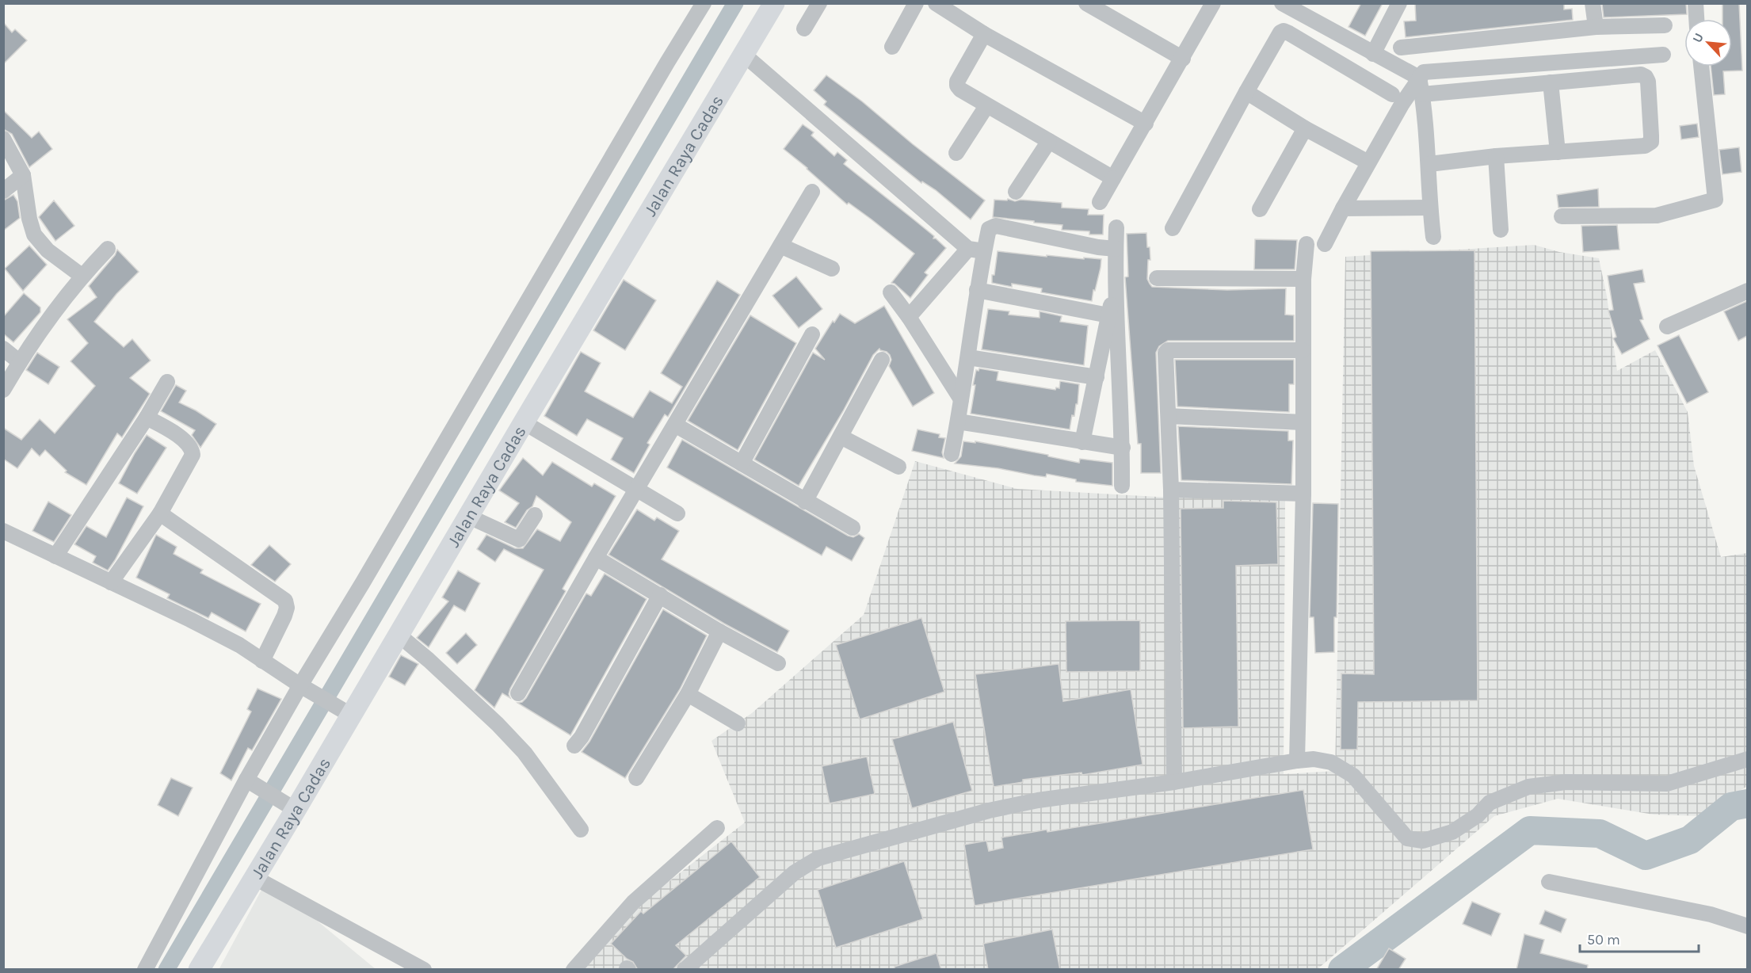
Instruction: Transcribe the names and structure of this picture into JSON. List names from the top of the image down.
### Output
{
  "streets": {
    "street": ["Jalan Raya Cadas"]
  },
  "scale_bar": "50 m",
  "north": "top left"
}
